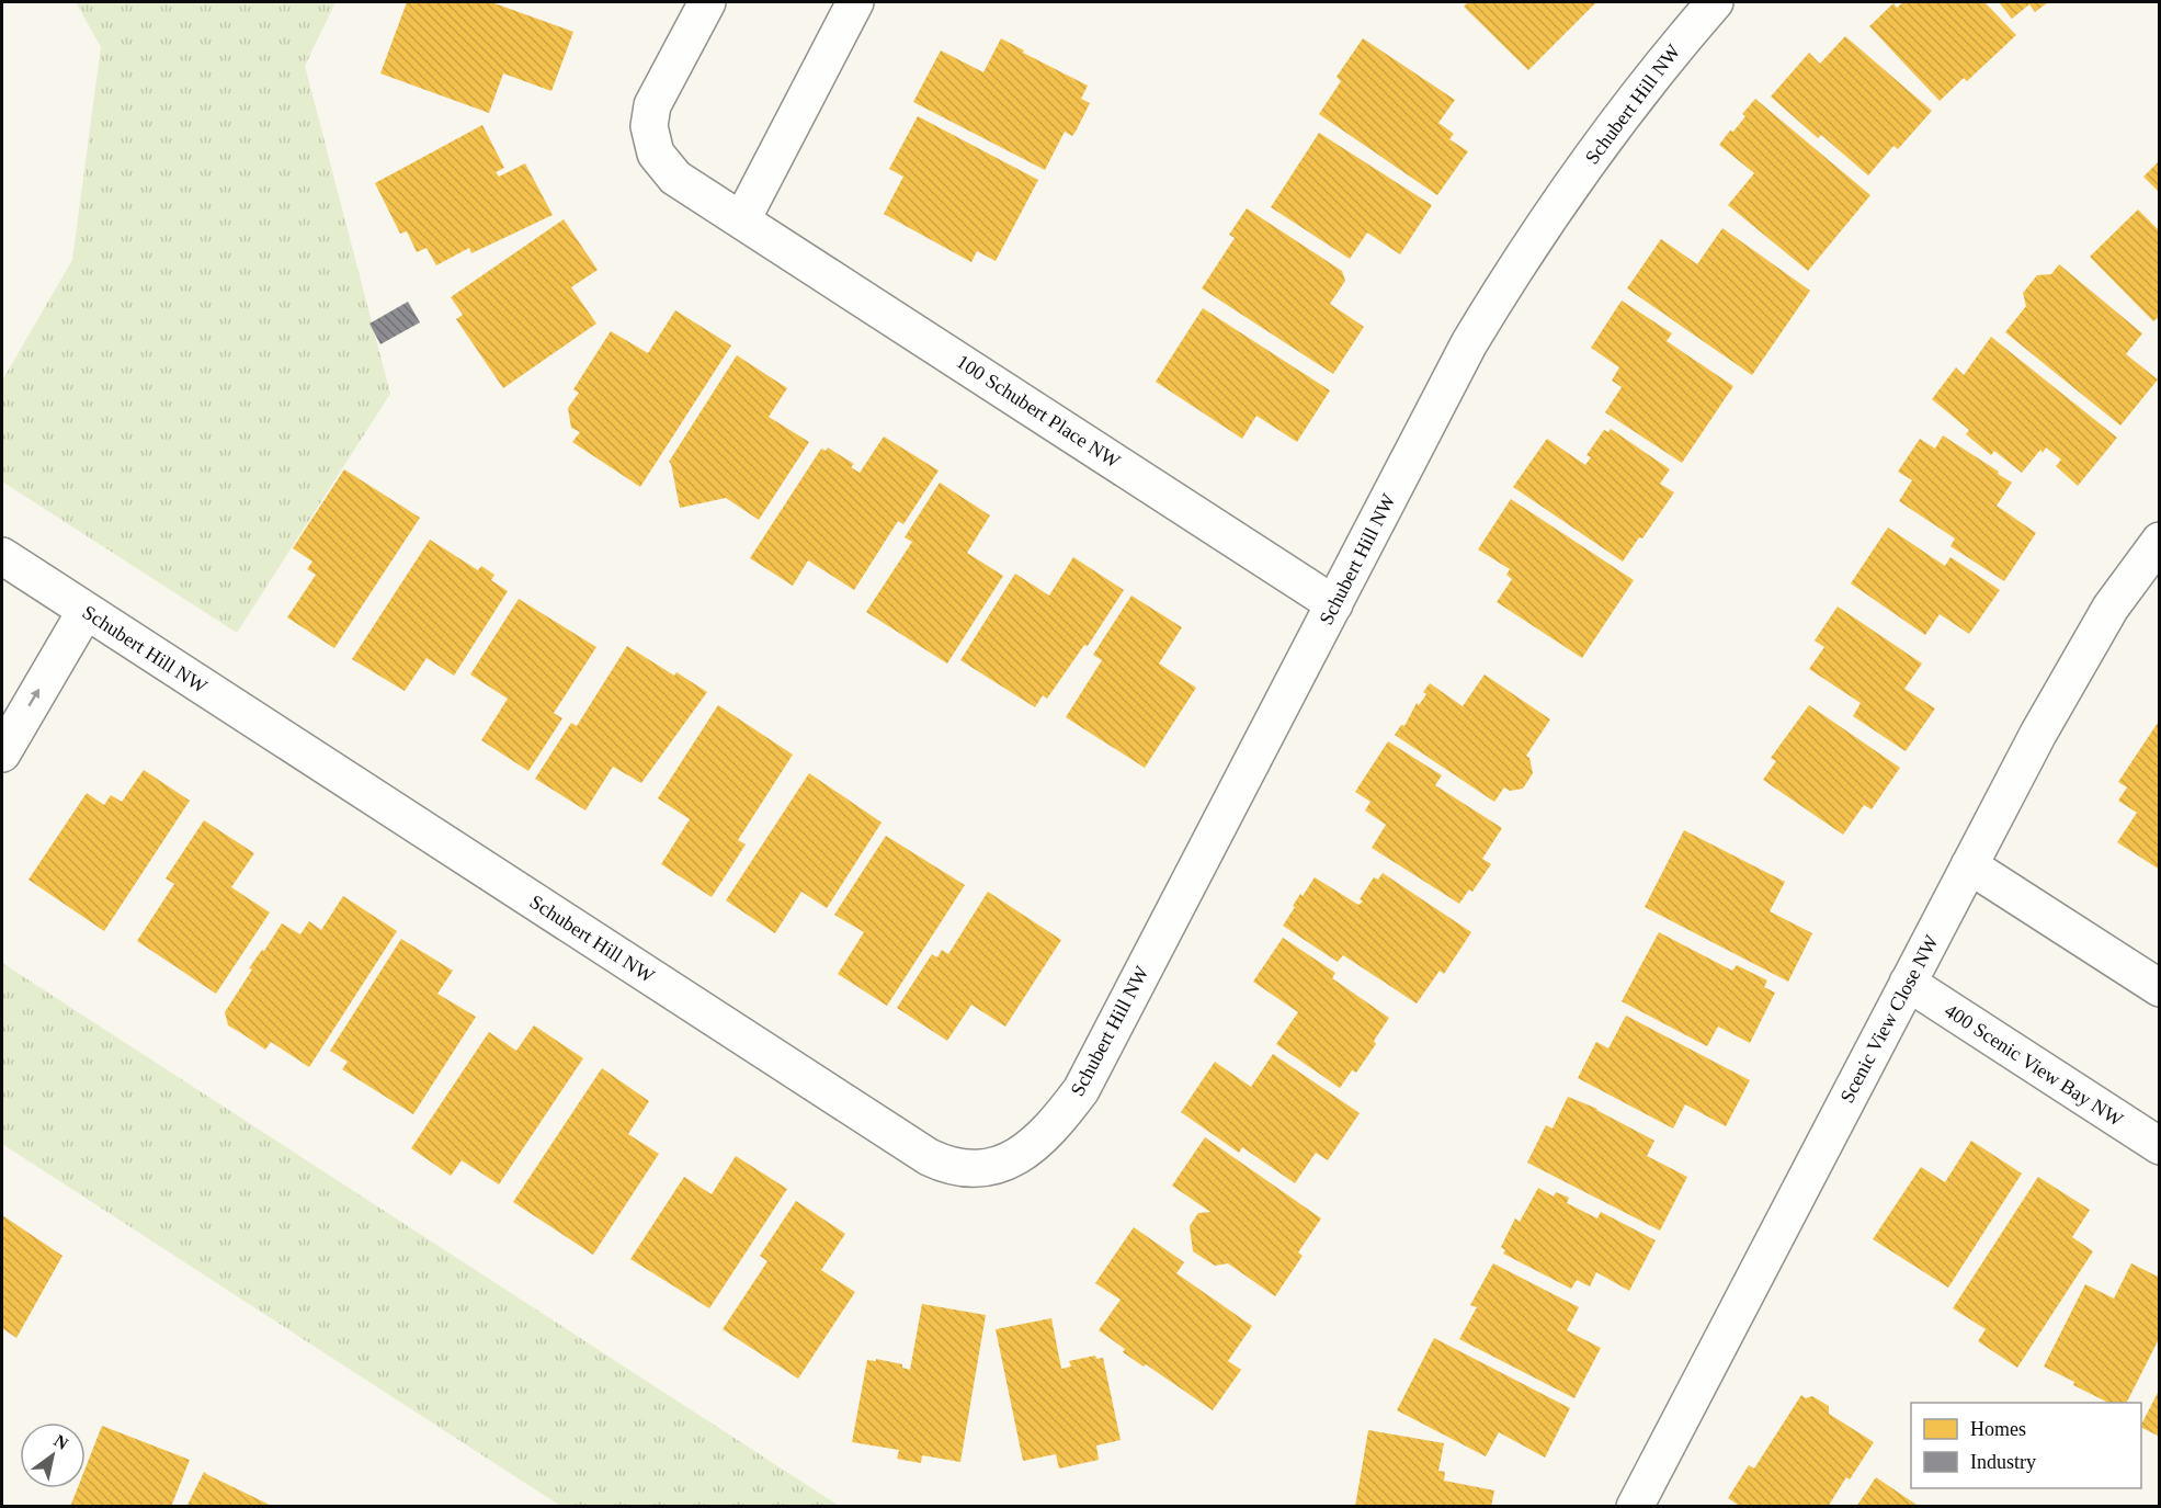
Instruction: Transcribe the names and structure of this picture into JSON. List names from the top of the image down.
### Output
{
  "streets": {
    "street": [
      "Schubert Hill NW",
      "100 Schubert Place NW",
      "Scenic View Close NW",
      "400 Scenic View Bay NW"
    ]
  },
  "crossings": [
    ["Schubert Hill NW", "100 Schubert Place NW"],
    ["Scenic View Close NW", "400 Scenic View Bay NW"]
  ],
  "legend": ["Homes", "Industry"],
  "north": "top right"
}
